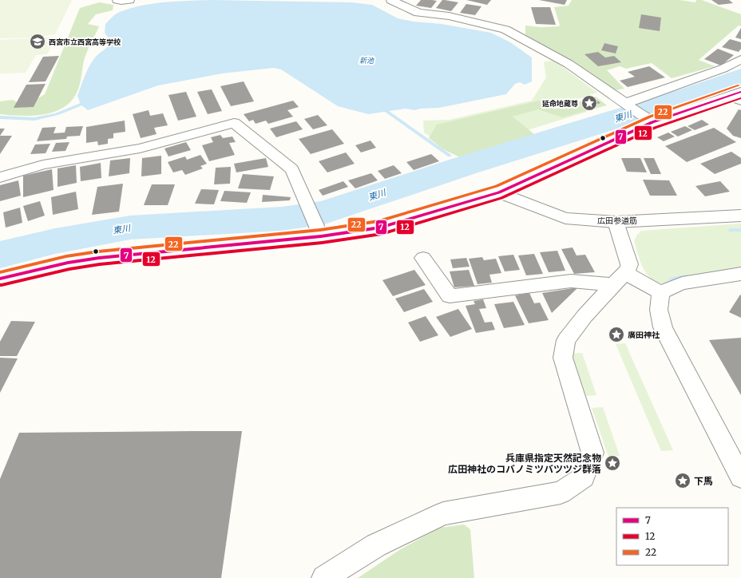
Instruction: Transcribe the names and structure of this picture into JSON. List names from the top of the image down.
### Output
{
  "streets": {
    "street": ["広田参道筋"]
  },
  "water": ["新池", "東川"],
  "places": {
    "school or university": ["西宮市立西宮高等学校"],
    "place": [
      "延命地蔵尊",
      "廣田神社",
      "兵庫県指定天然記念物 広田神社のコバノミツバツツジ群落",
      "下馬"
    ]
  },
  "lines": ["transit line 22", "transit line 7", "transit line 12"],
  "legend": ["7", "12", "22"]
}
